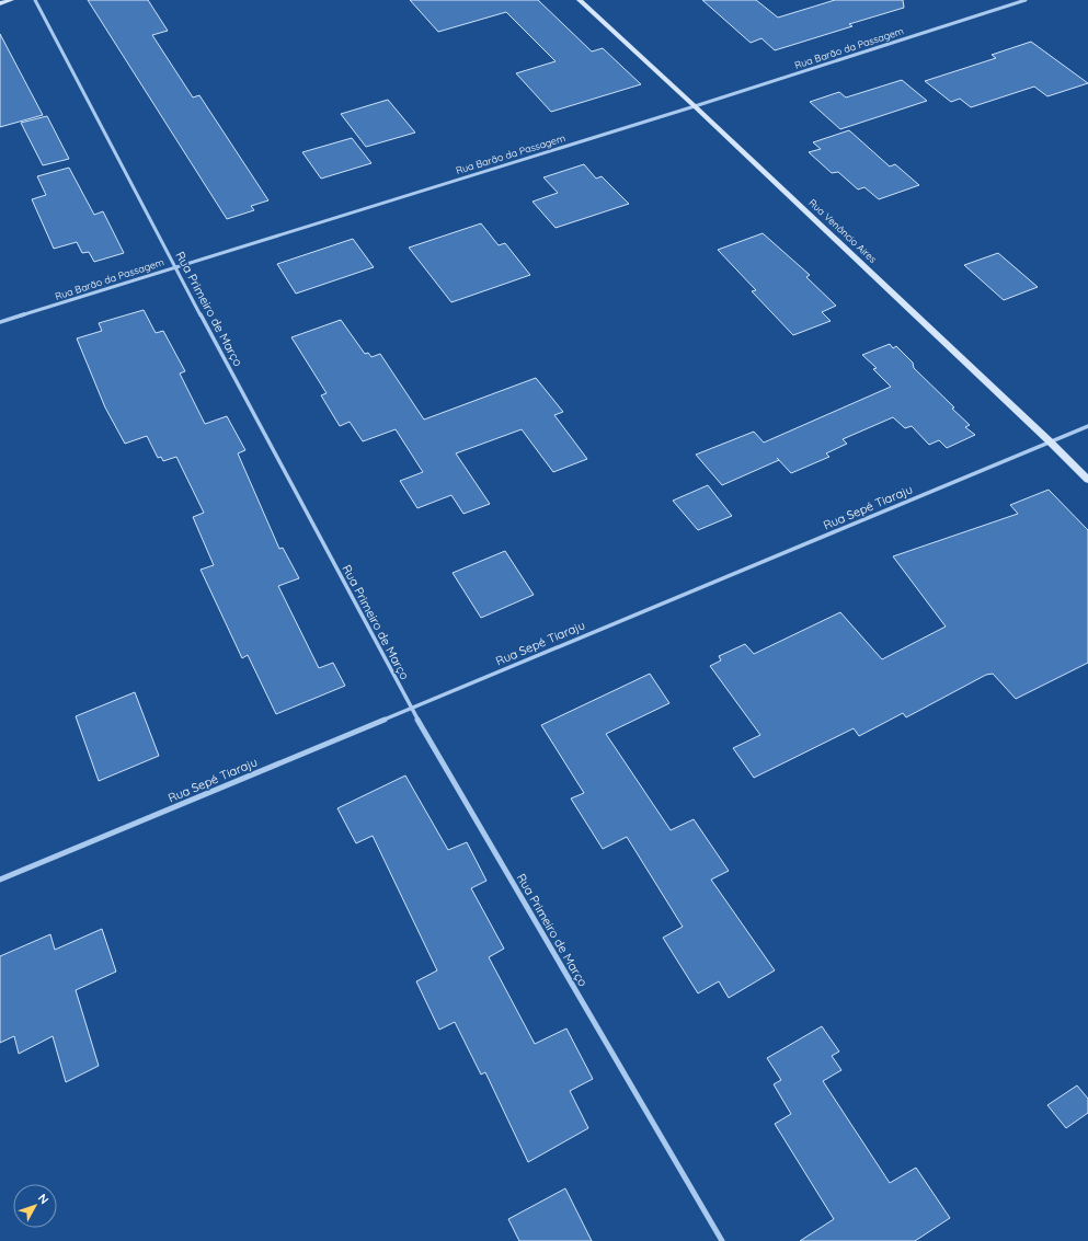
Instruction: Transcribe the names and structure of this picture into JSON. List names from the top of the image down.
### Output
{
  "streets": {
    "street": [
      "Rua Barão da Passagem",
      "Rua Venâncio Aires",
      "Rua Primeiro de Março",
      "Rua Sepé Tiaraju"
    ]
  },
  "crossings": [
    ["Rua Barão da Passagem", "Rua Venâncio Aires"],
    ["Rua Barão da Passagem", "Rua Primeiro de Março"],
    ["Rua Venâncio Aires", "Rua Sepé Tiaraju"],
    ["Rua Primeiro de Março", "Rua Sepé Tiaraju"]
  ],
  "north": "top right"
}
